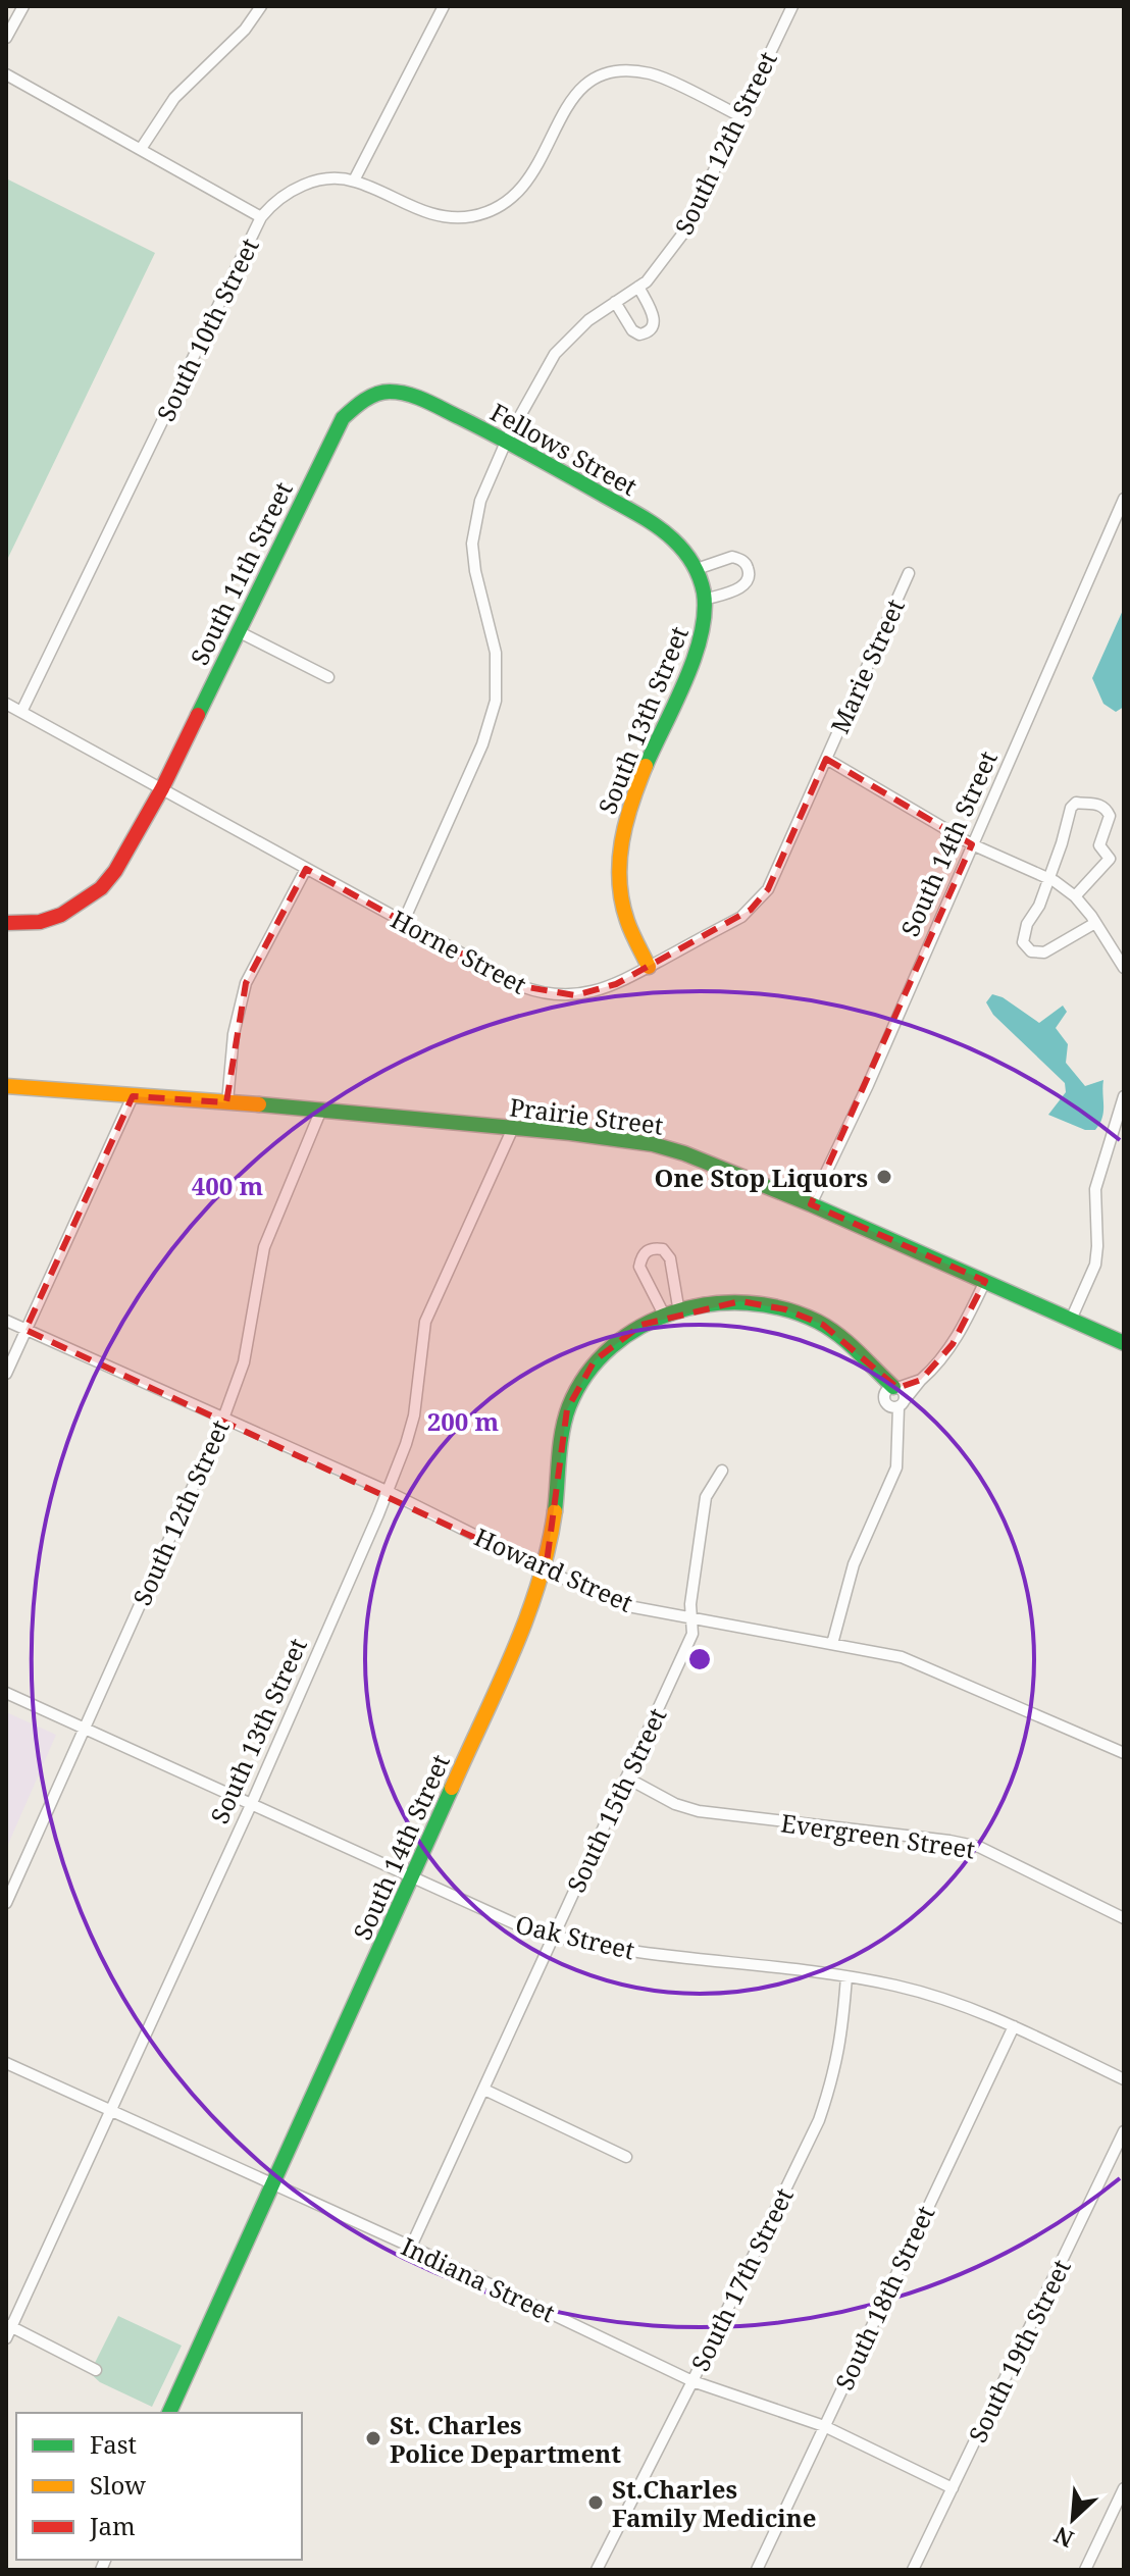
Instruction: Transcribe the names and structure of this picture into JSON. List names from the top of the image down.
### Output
{
  "streets": {
    "street": [
      "South 12th Street",
      "South 10th Street",
      "Fellows Street",
      "South 11th Street",
      "Marie Street",
      "South 13th Street",
      "South 14th Street",
      "Horne Street",
      "Prairie Street",
      "Howard Street",
      "South 15th Street",
      "Evergreen Street",
      "Oak Street",
      "Indiana Street",
      "South 17th Street",
      "South 18th Street",
      "South 19th Street"
    ]
  },
  "crossings": [
    ["South 12th Street", "Fellows Street"],
    ["South 12th Street", "Horne Street"],
    ["South 12th Street", "Prairie Street"],
    ["South 12th Street", "Howard Street"],
    ["South 12th Street", "Oak Street"],
    ["South 10th Street", "Horne Street"],
    ["Fellows Street", "South 11th Street"],
    ["Fellows Street", "South 13th Street"],
    ["South 11th Street", "Horne Street"],
    ["Marie Street", "Horne Street"],
    ["South 13th Street", "Horne Street"],
    ["South 13th Street", "Prairie Street"],
    ["South 13th Street", "Howard Street"],
    ["South 13th Street", "Oak Street"],
    ["South 13th Street", "Indiana Street"],
    ["South 14th Street", "Prairie Street"],
    ["South 14th Street", "Howard Street"],
    ["South 14th Street", "Oak Street"],
    ["South 14th Street", "Indiana Street"],
    ["Howard Street", "South 15th Street"],
    ["South 15th Street", "Evergreen Street"],
    ["South 15th Street", "Oak Street"],
    ["South 15th Street", "Indiana Street"],
    ["Oak Street", "South 17th Street"],
    ["Oak Street", "South 18th Street"],
    ["Indiana Street", "South 17th Street"],
    ["Indiana Street", "South 18th Street"],
    ["Indiana Street", "South 19th Street"]
  ],
  "places": ["One Stop Liquors", "St. Charles Police Department", "St.Charles Family Medicine"],
  "legend": ["Fast", "Slow", "Jam"],
  "north": "bottom left",
  "rings": ["400 m", "200 m"]
}
